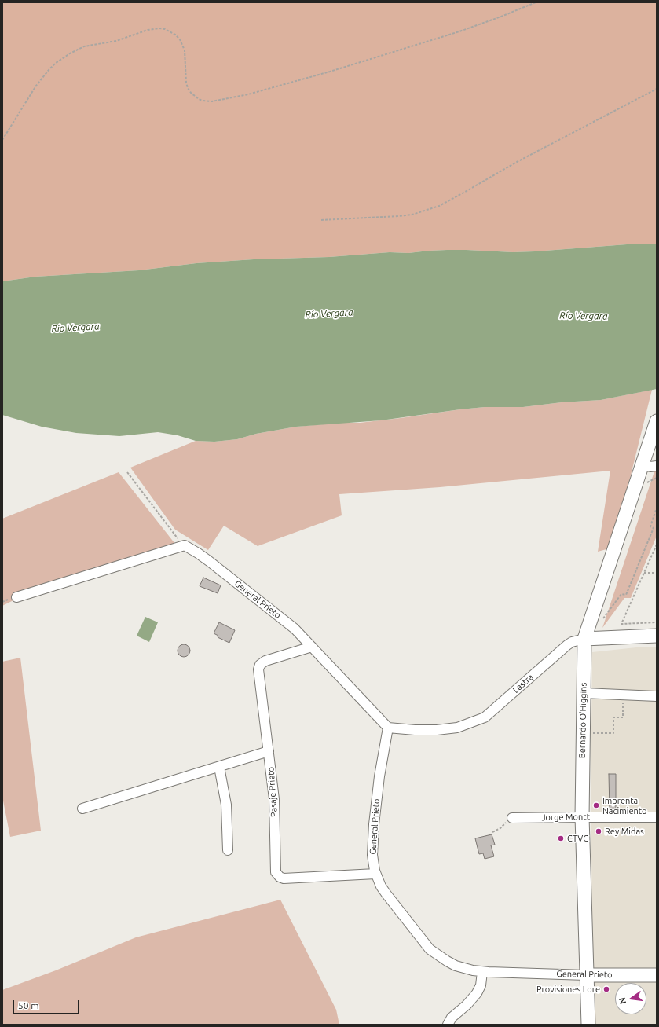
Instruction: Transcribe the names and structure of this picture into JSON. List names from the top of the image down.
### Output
{
  "streets": {
    "main road": ["General Prieto", "Lastra", "Bernardo O'Higgins"],
    "street": ["Pasaje Prieto", "Jorge Montt"]
  },
  "crossings": [
    ["General Prieto", "Lastra"],
    ["General Prieto", "Bernardo O'Higgins"],
    ["General Prieto", "Pasaje Prieto"],
    ["Lastra", "Bernardo O'Higgins"],
    ["Bernardo O'Higgins", "Jorge Montt"]
  ],
  "water": ["Río Vergara"],
  "places": [
    "Imprenta Nacimiento",
    "Rey Midas",
    "CTVC",
    "Provisiones Lore"
  ],
  "scale_bar": "50 m",
  "north": "left"
}
